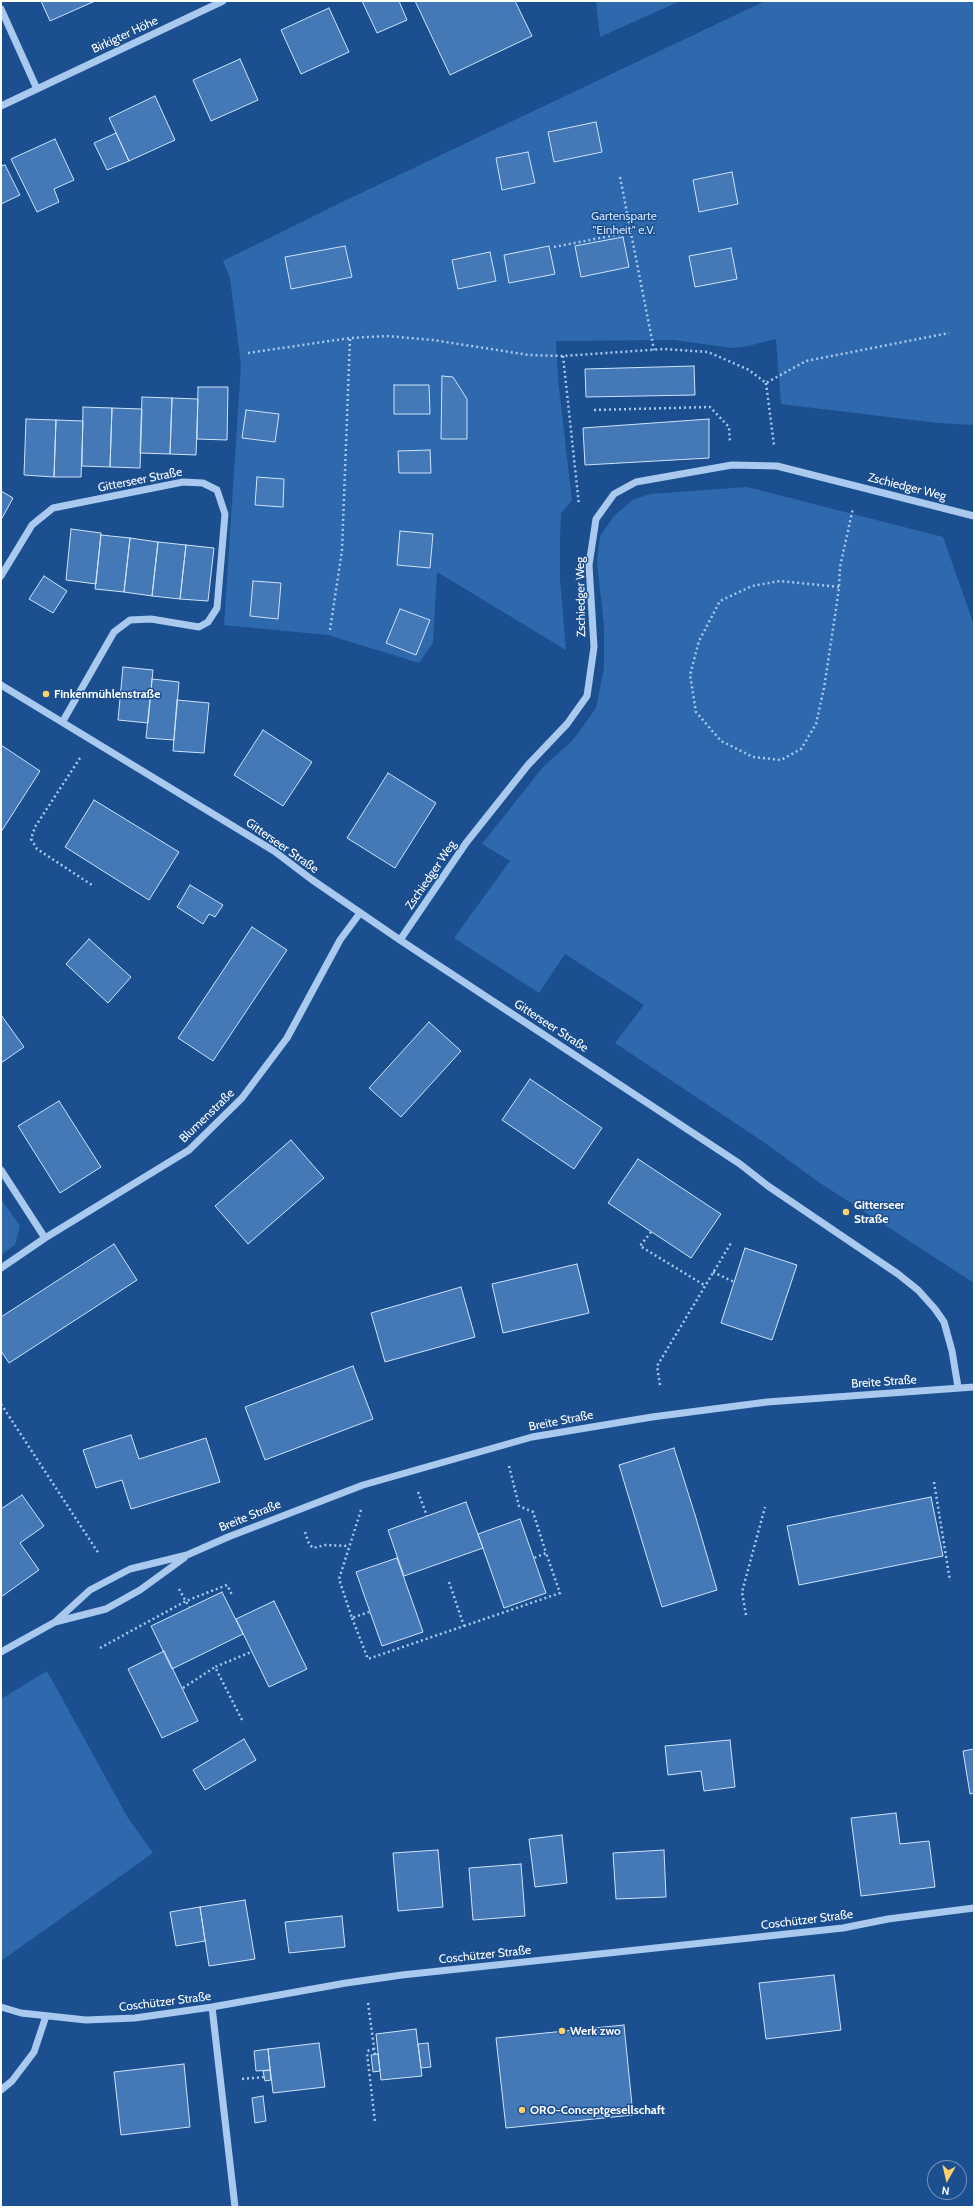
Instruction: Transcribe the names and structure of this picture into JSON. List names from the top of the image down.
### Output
{
  "streets": {
    "street": [
      "Birkigter Höhe",
      "Gitterseer Straße",
      "Zschiedger Weg",
      "Blumenstraße",
      "Breite Straße",
      "Coschützer Straße"
    ]
  },
  "crossings": [
    ["Gitterseer Straße", "Zschiedger Weg"],
    ["Gitterseer Straße", "Blumenstraße"],
    ["Gitterseer Straße", "Breite Straße"]
  ],
  "parks": ["Gartensparte \"Einheit\" e.V."],
  "places": [
    "Finkenmühlenstraße",
    "Gitterseer Straße",
    "Werk zwo",
    "ORO-Conceptgesellschaft"
  ],
  "north": "bottom"
}
